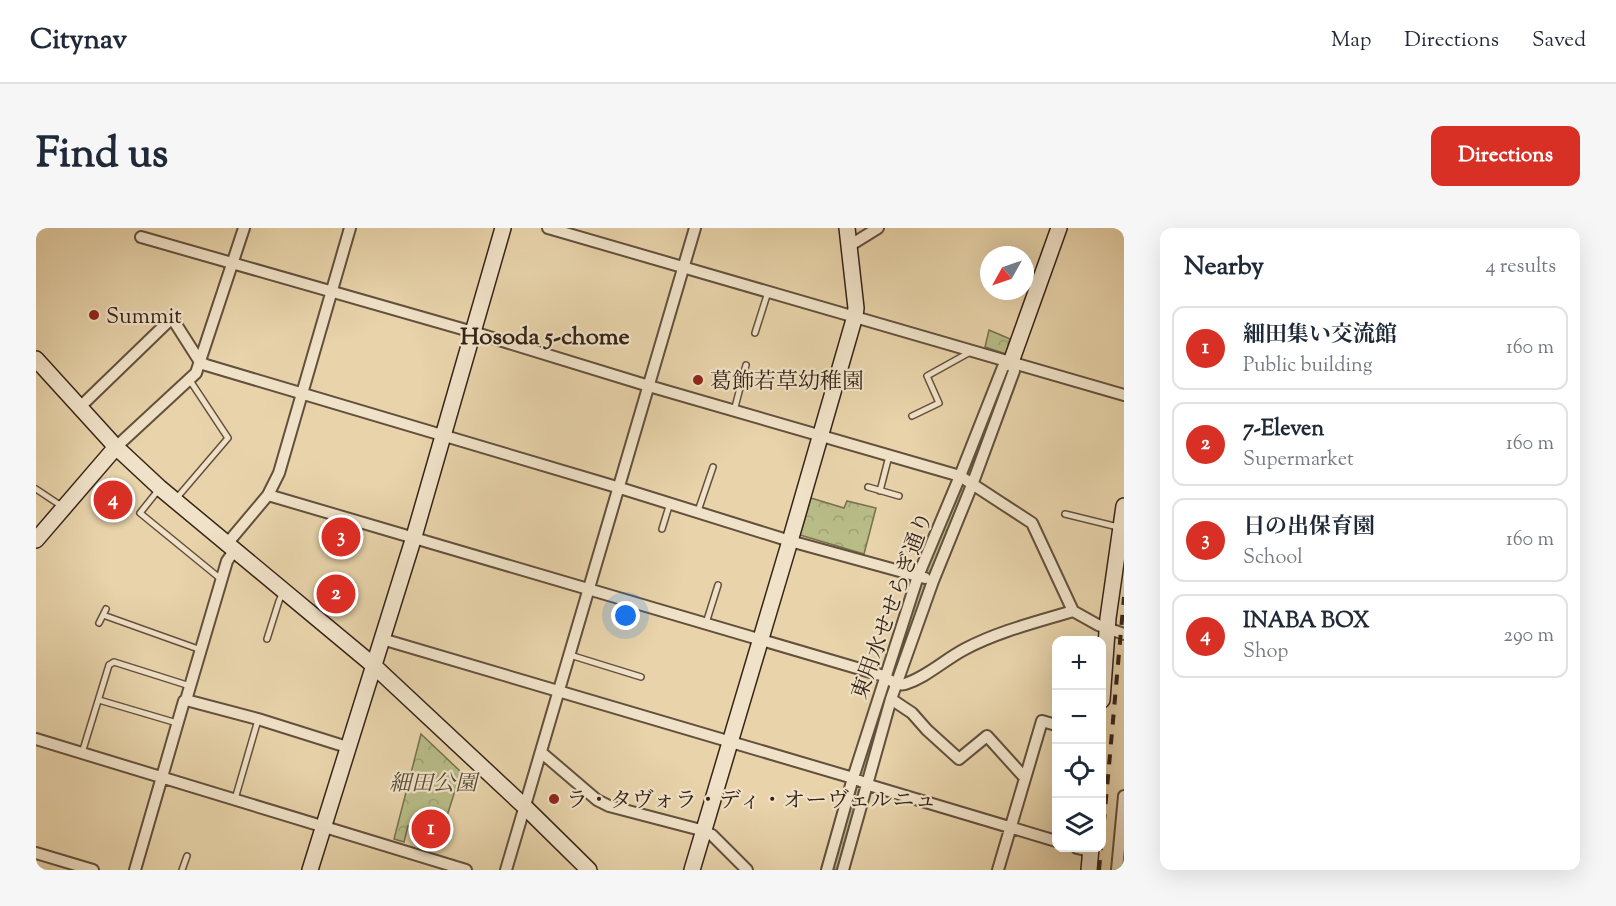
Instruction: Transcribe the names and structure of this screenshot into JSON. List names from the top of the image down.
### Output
{
  "streets": {
    "street": ["東用水せせらぎ通り"]
  },
  "districts": ["Hosoda 5-chome"],
  "parks": ["細田公園"],
  "places": ["Summit", "葛飾若草幼稚園", "ラ・タヴォラ・ディ・オーヴェルニュ"],
  "north": "bottom left",
  "page": {
    "header": "Citynav",
    "nav": ["Map", "Directions", "Saved"],
    "title": "Find us",
    "buttons": "Directions",
    "heading": ["Nearby", "4 results"],
    "list": [
      {
        "mark": "1",
        "name": "細田集い交流館",
        "note": "Public building",
        "value": "160 m"
      },
      {
        "mark": "2",
        "name": "7-Eleven",
        "note": "Supermarket",
        "value": "160 m"
      },
      {
        "mark": "3",
        "name": "日の出保育園",
        "note": "School",
        "value": "160 m"
      },
      {
        "mark": "4",
        "name": "INABA BOX",
        "note": "Shop",
        "value": "290 m"
      }
    ],
    "pins": [
      "4",
      "3",
      "2",
      "1"
    ],
    "map_buttons": ["+", "−"]
  }
}
